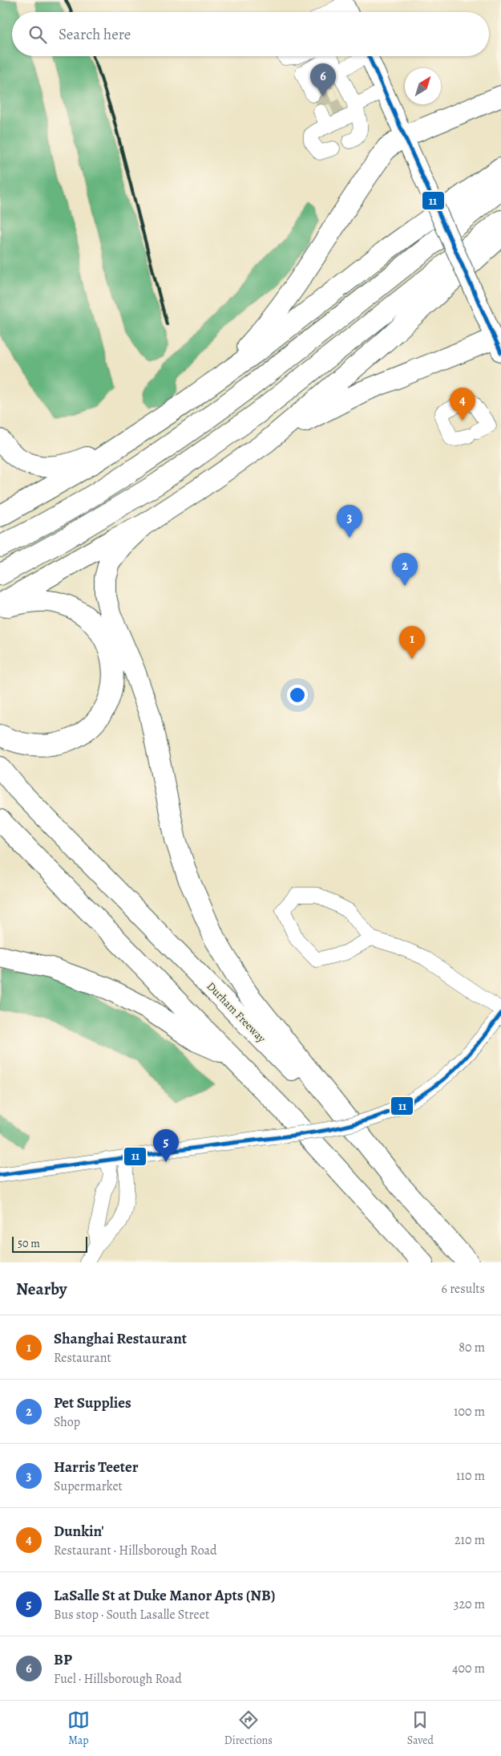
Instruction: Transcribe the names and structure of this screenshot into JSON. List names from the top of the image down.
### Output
{
  "streets": {
    "highway": ["Durham Freeway"]
  },
  "lines": ["transit line 11"],
  "scale_bar": "50 m",
  "north": "top right",
  "page": {
    "search": "Search here",
    "pins": [
      "6",
      "4",
      "3",
      "2",
      "1",
      "5"
    ],
    "scale": "50 m",
    "heading": ["Nearby", "6 results"],
    "list": [
      {
        "mark": "1",
        "name": "Shanghai Restaurant",
        "note": "Restaurant",
        "value": "80 m"
      },
      {
        "mark": "2",
        "name": "Pet Supplies",
        "note": "Shop",
        "value": "100 m"
      },
      {
        "mark": "3",
        "name": "Harris Teeter",
        "note": "Supermarket",
        "value": "110 m"
      },
      {
        "mark": "4",
        "name": "Dunkin'",
        "note": "Restaurant · Hillsborough Road",
        "value": "210 m"
      },
      {
        "mark": "5",
        "name": "LaSalle St at Duke Manor Apts (NB)",
        "note": "Bus stop · South Lasalle Street",
        "value": "320 m"
      },
      {
        "mark": "6",
        "name": "BP",
        "note": "Fuel · Hillsborough Road",
        "value": "400 m"
      }
    ],
    "nav": ["Map", "Directions", "Saved"]
  }
}
